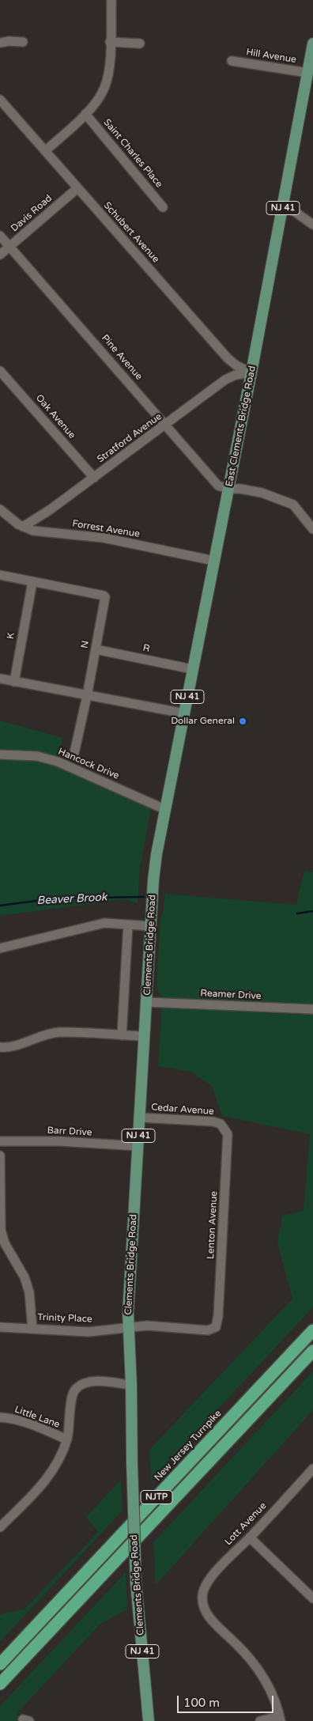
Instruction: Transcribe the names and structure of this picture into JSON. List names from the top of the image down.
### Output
{
  "streets": {
    "highway": ["New Jersey Turnpike", "NJTP"],
    "main road": ["NJ 41", "East Clements Bridge Road", "Clements Bridge Road"],
    "street": [
      "Hill Avenue",
      "Saint Charles Place",
      "Davis Road",
      "Schubert Avenue",
      "Pine Avenue",
      "Oak Avenue",
      "Stratford Avenue",
      "Forrest Avenue",
      "K",
      "N",
      "R",
      "Hancock Drive",
      "Reamer Drive",
      "Cedar Avenue",
      "Barr Drive",
      "Lenton Avenue",
      "Trinity Place",
      "Little Lane",
      "Lott Avenue"
    ]
  },
  "crossings": [
    ["Hill Avenue", "East Clements Bridge Road"],
    ["Davis Road", "Schubert Avenue"],
    ["Davis Road", "Pine Avenue"],
    ["Schubert Avenue", "East Clements Bridge Road"],
    ["Schubert Avenue", "Stratford Avenue"],
    ["Pine Avenue", "East Clements Bridge Road"],
    ["Pine Avenue", "Stratford Avenue"],
    ["Oak Avenue", "Stratford Avenue"],
    ["East Clements Bridge Road", "Stratford Avenue"],
    ["East Clements Bridge Road", "Forrest Avenue"],
    ["East Clements Bridge Road", "R"],
    ["East Clements Bridge Road", "Hancock Drive"],
    ["East Clements Bridge Road", "Clements Bridge Road"],
    ["Stratford Avenue", "Forrest Avenue"],
    ["K", "N"],
    ["N", "R"],
    ["Hancock Drive", "Clements Bridge Road"],
    ["Clements Bridge Road", "Reamer Drive"],
    ["Clements Bridge Road", "Cedar Avenue"],
    ["Clements Bridge Road", "Barr Drive"],
    ["Clements Bridge Road", "Trinity Place"],
    ["Cedar Avenue", "Lenton Avenue"],
    ["Lenton Avenue", "Trinity Place"]
  ],
  "water": ["Beaver Brook"],
  "places": ["Dollar General"],
  "scale_bar": "100 m"
}
